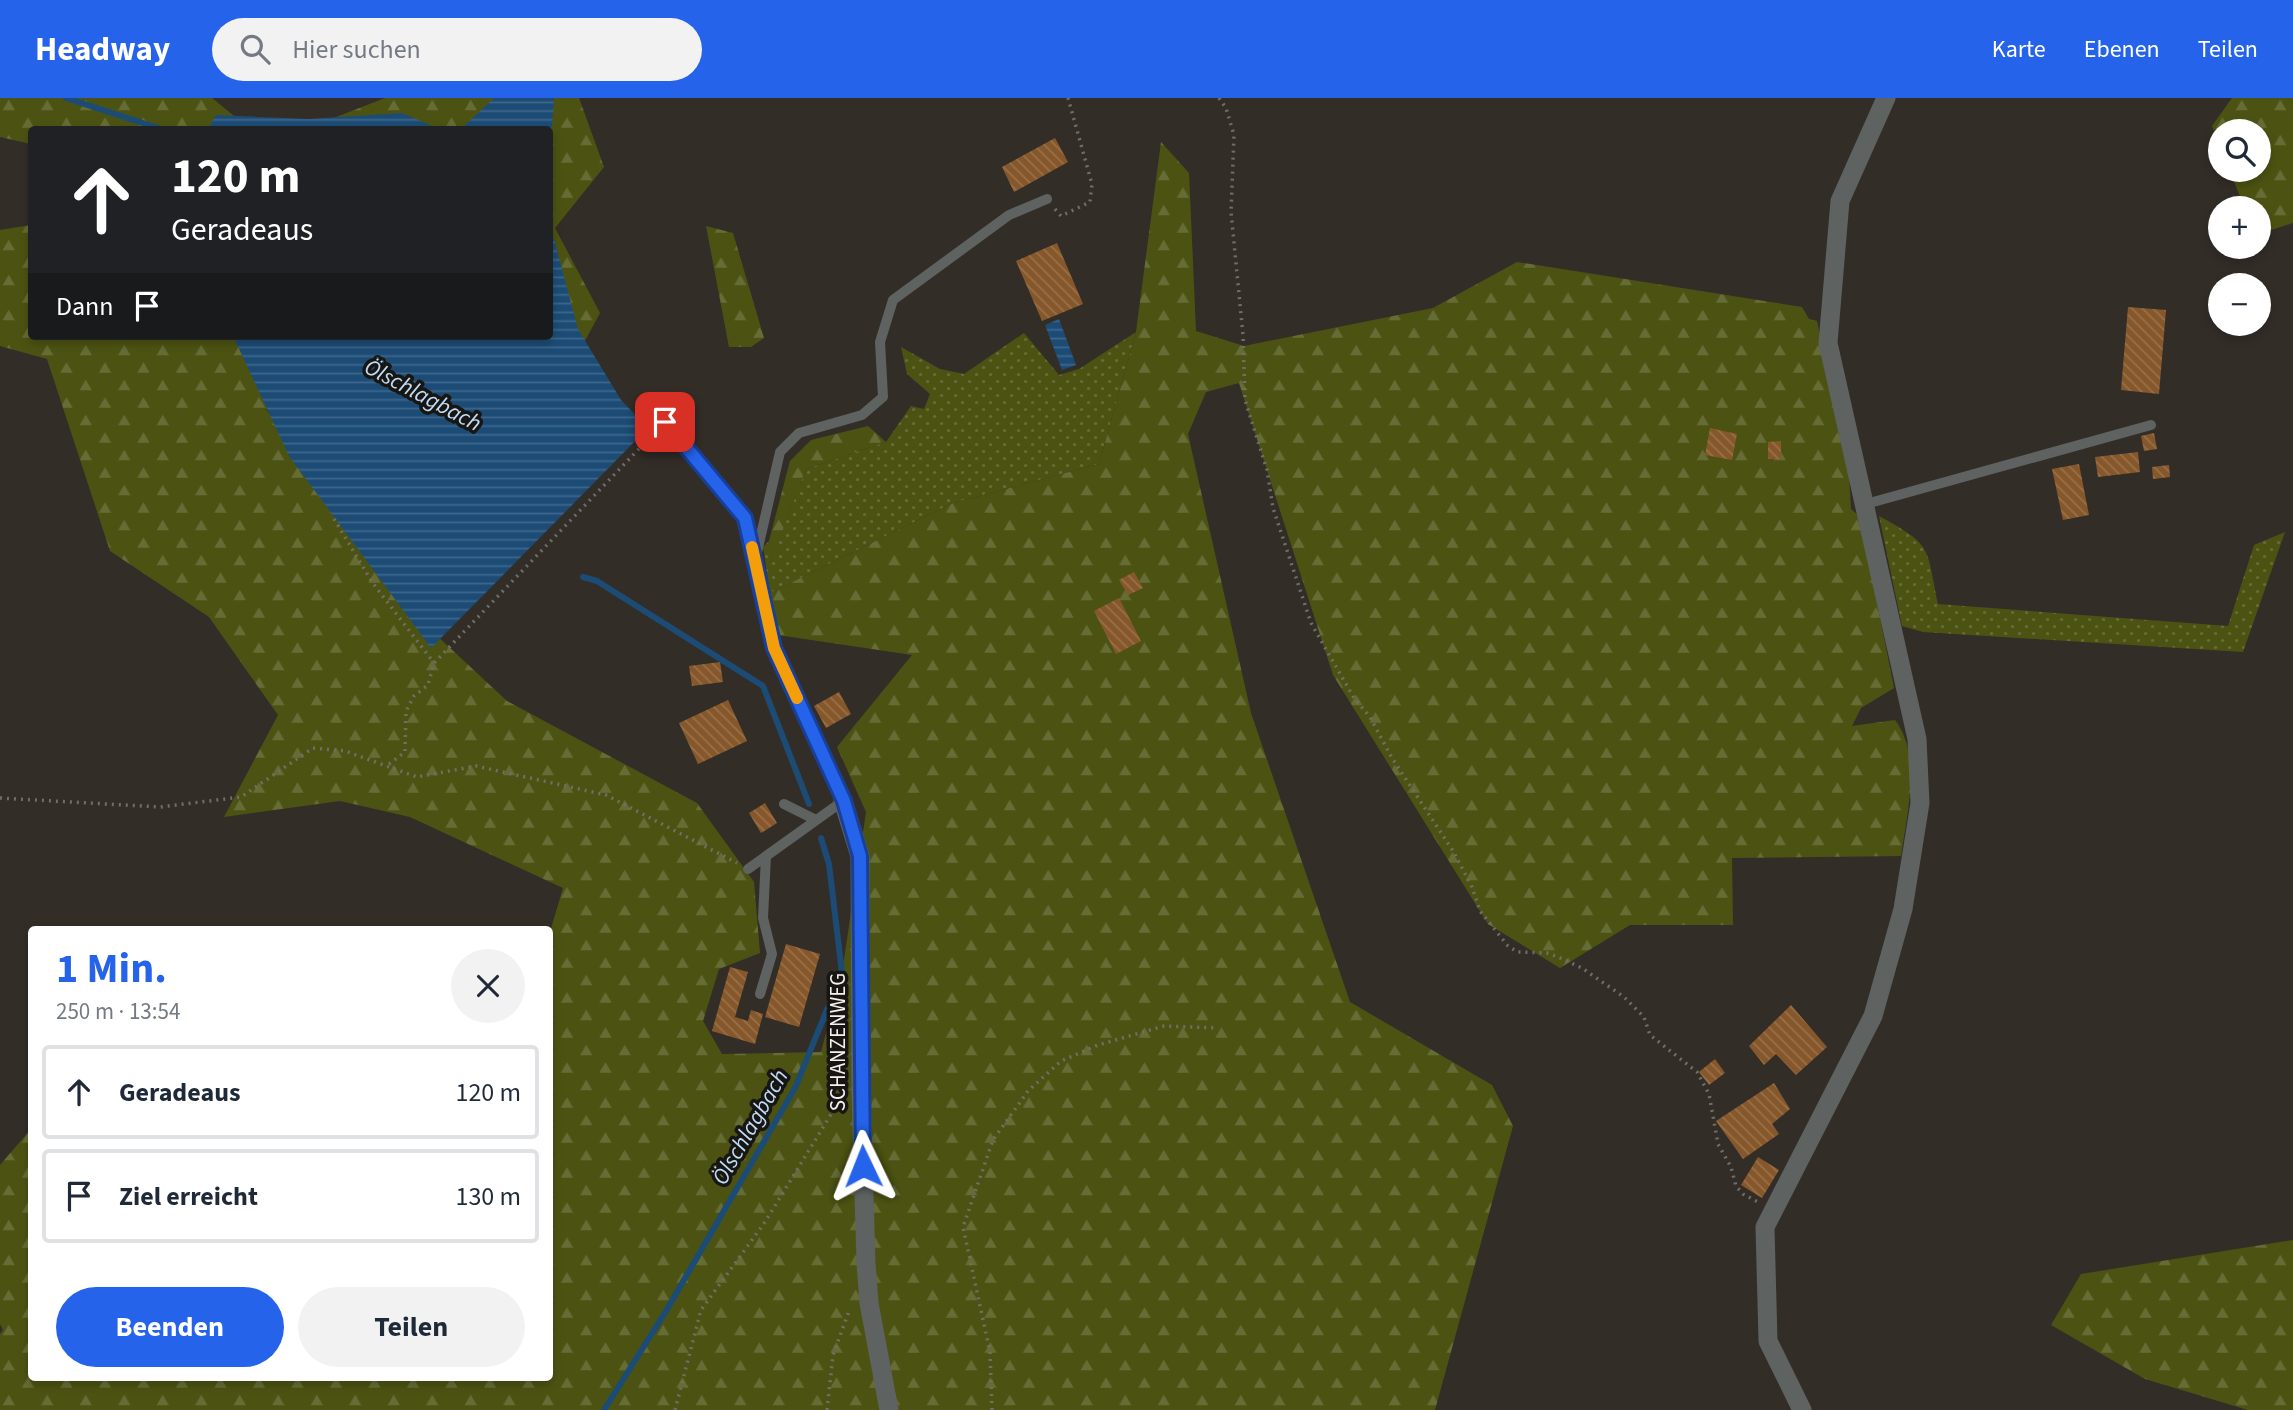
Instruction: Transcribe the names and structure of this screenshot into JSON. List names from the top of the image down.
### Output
{
  "streets": {
    "street": ["SCHANZENWEG"]
  },
  "water": ["Ölschlagbach"],
  "page": {
    "header": "Headway",
    "search": "Hier suchen",
    "nav": ["Karte", "Ebenen", "Teilen"],
    "map_buttons": ["+", "−"],
    "turn": ["120 m", "Geradeaus"],
    "then": "Dann",
    "heading": ["1 Min.", "250 m · 13:54"],
    "list": [
      {
        "name": "Geradeaus",
        "value": "120 m"
      },
      {
        "name": "Ziel erreicht",
        "value": "130 m"
      }
    ],
    "buttons": ["Beenden", "Teilen"]
  }
}
